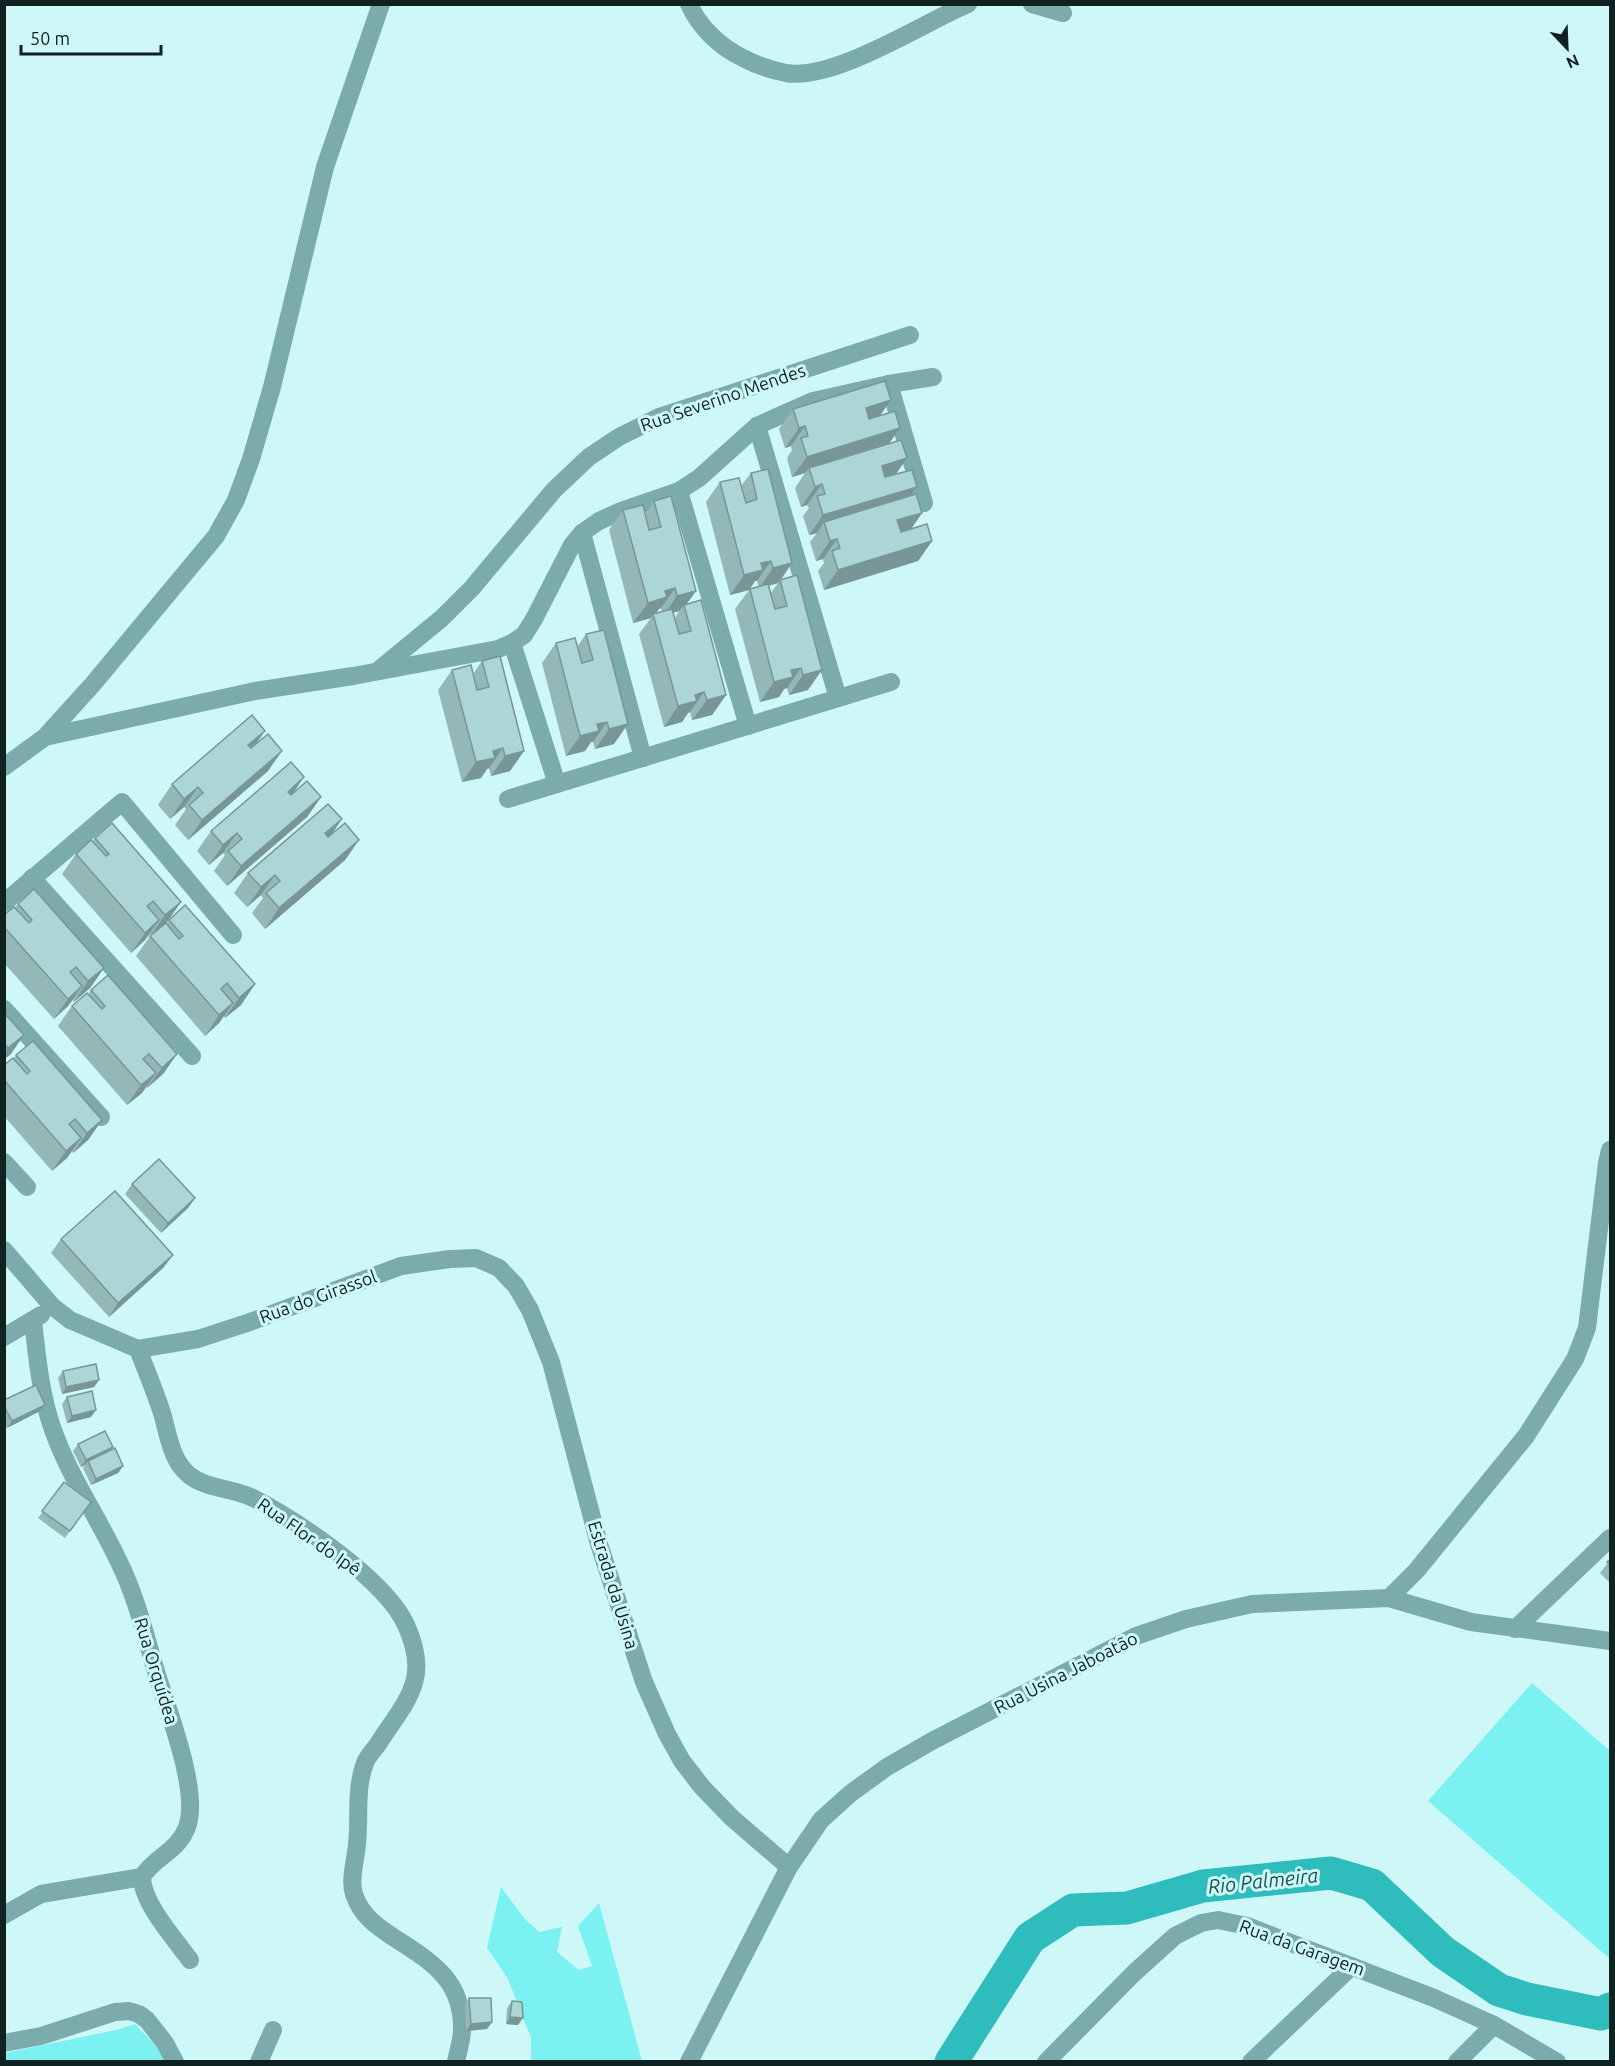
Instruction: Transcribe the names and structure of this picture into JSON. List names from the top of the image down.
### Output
{
  "streets": {
    "street": [
      "Rua Severino Mendes",
      "Rua do Girassol",
      "Rua Flor do Ipê",
      "Estrada da Usina",
      "Rua Orquídea",
      "Rua Usina Jaboatão",
      "Rua da Garagem"
    ]
  },
  "crossings": [
    ["Rua do Girassol", "Rua Flor do Ipê"],
    ["Rua do Girassol", "Estrada da Usina"],
    ["Estrada da Usina", "Rua Usina Jaboatão"]
  ],
  "water": ["Rio Palmeira"],
  "scale_bar": "50 m",
  "north": "bottom right"
}
